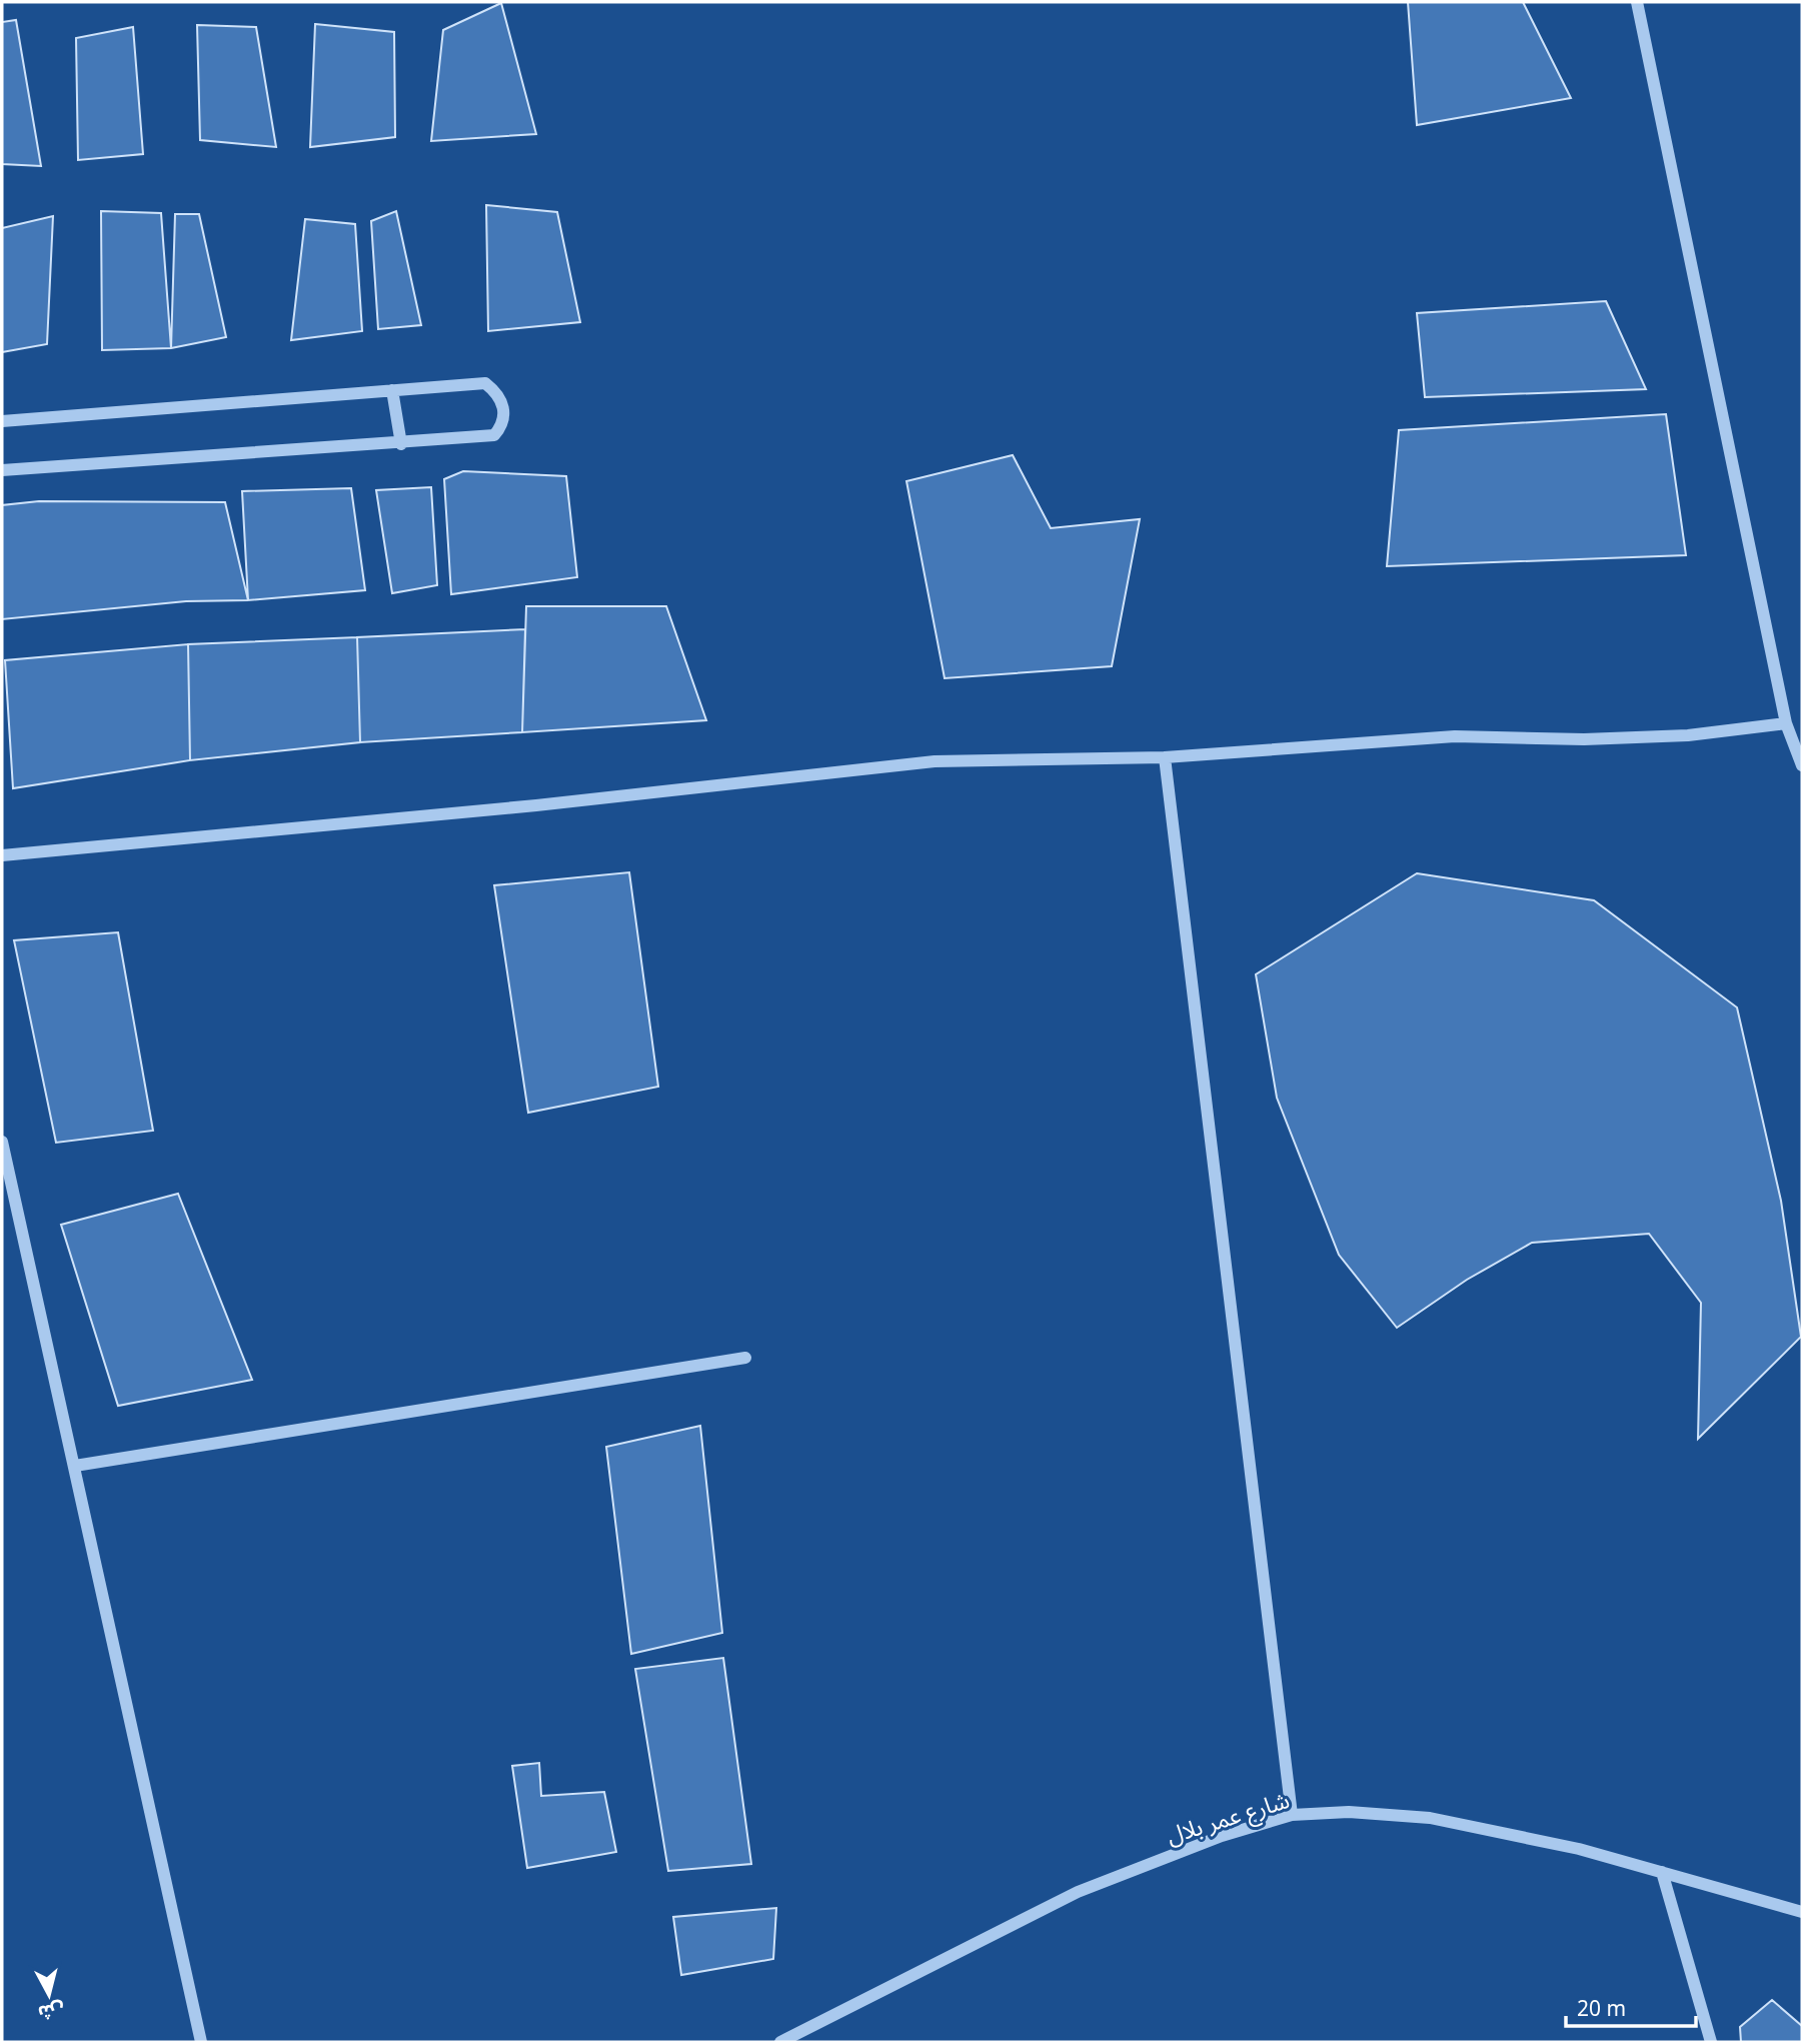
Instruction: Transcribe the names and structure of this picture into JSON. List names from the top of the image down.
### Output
{
  "streets": {
    "street": ["شارع عمر بلال"]
  },
  "scale_bar": "20 m",
  "north": "bottom"
}
